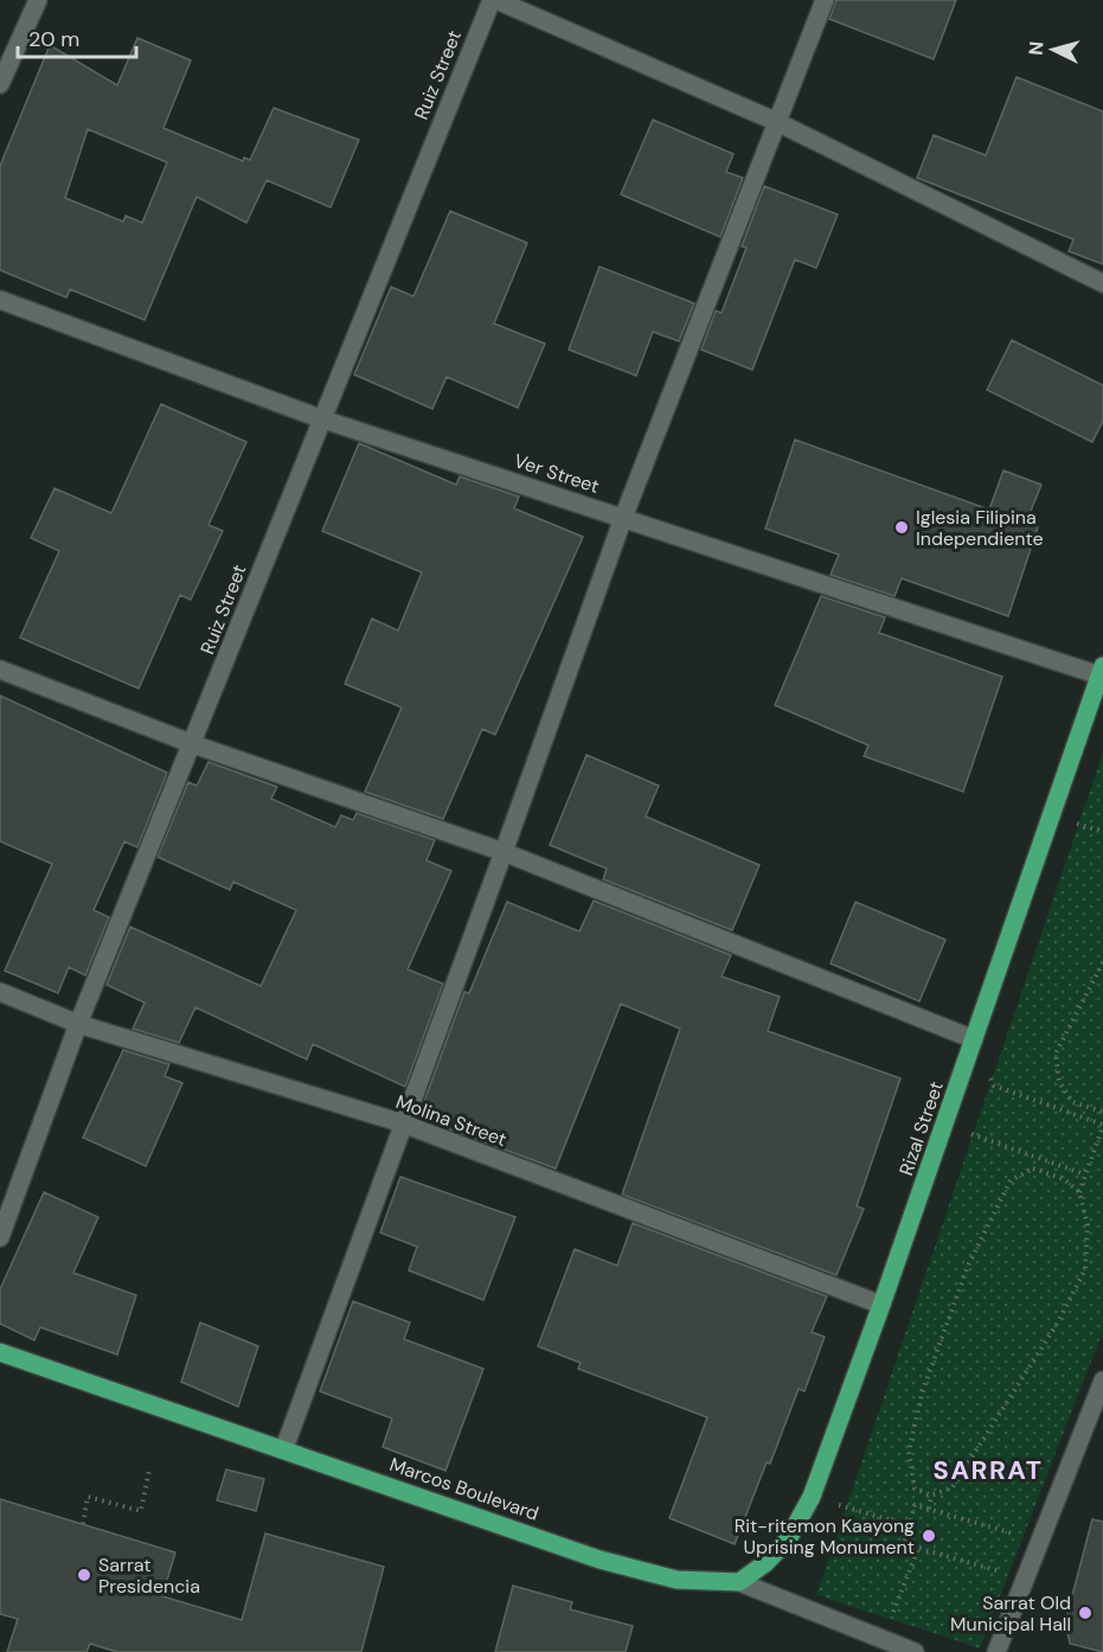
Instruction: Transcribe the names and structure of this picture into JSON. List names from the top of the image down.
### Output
{
  "streets": {
    "main road": ["Rizal Street", "Marcos Boulevard"],
    "street": ["Ruiz Street", "Ver Street", "Molina Street"]
  },
  "crossings": [
    ["Ruiz Street", "Ver Street"],
    ["Ruiz Street", "Molina Street"],
    ["Ver Street", "Rizal Street"],
    ["Molina Street", "Rizal Street"],
    ["Rizal Street", "Marcos Boulevard"]
  ],
  "districts": ["SARRAT"],
  "places": [
    "Iglesia Filipina Independiente",
    "Rit-ritemon Kaayong Uprising Monument",
    "Sarrat Presidencia",
    "Sarrat Old Municipal Hall"
  ],
  "scale_bar": "20 m",
  "north": "left"
}
